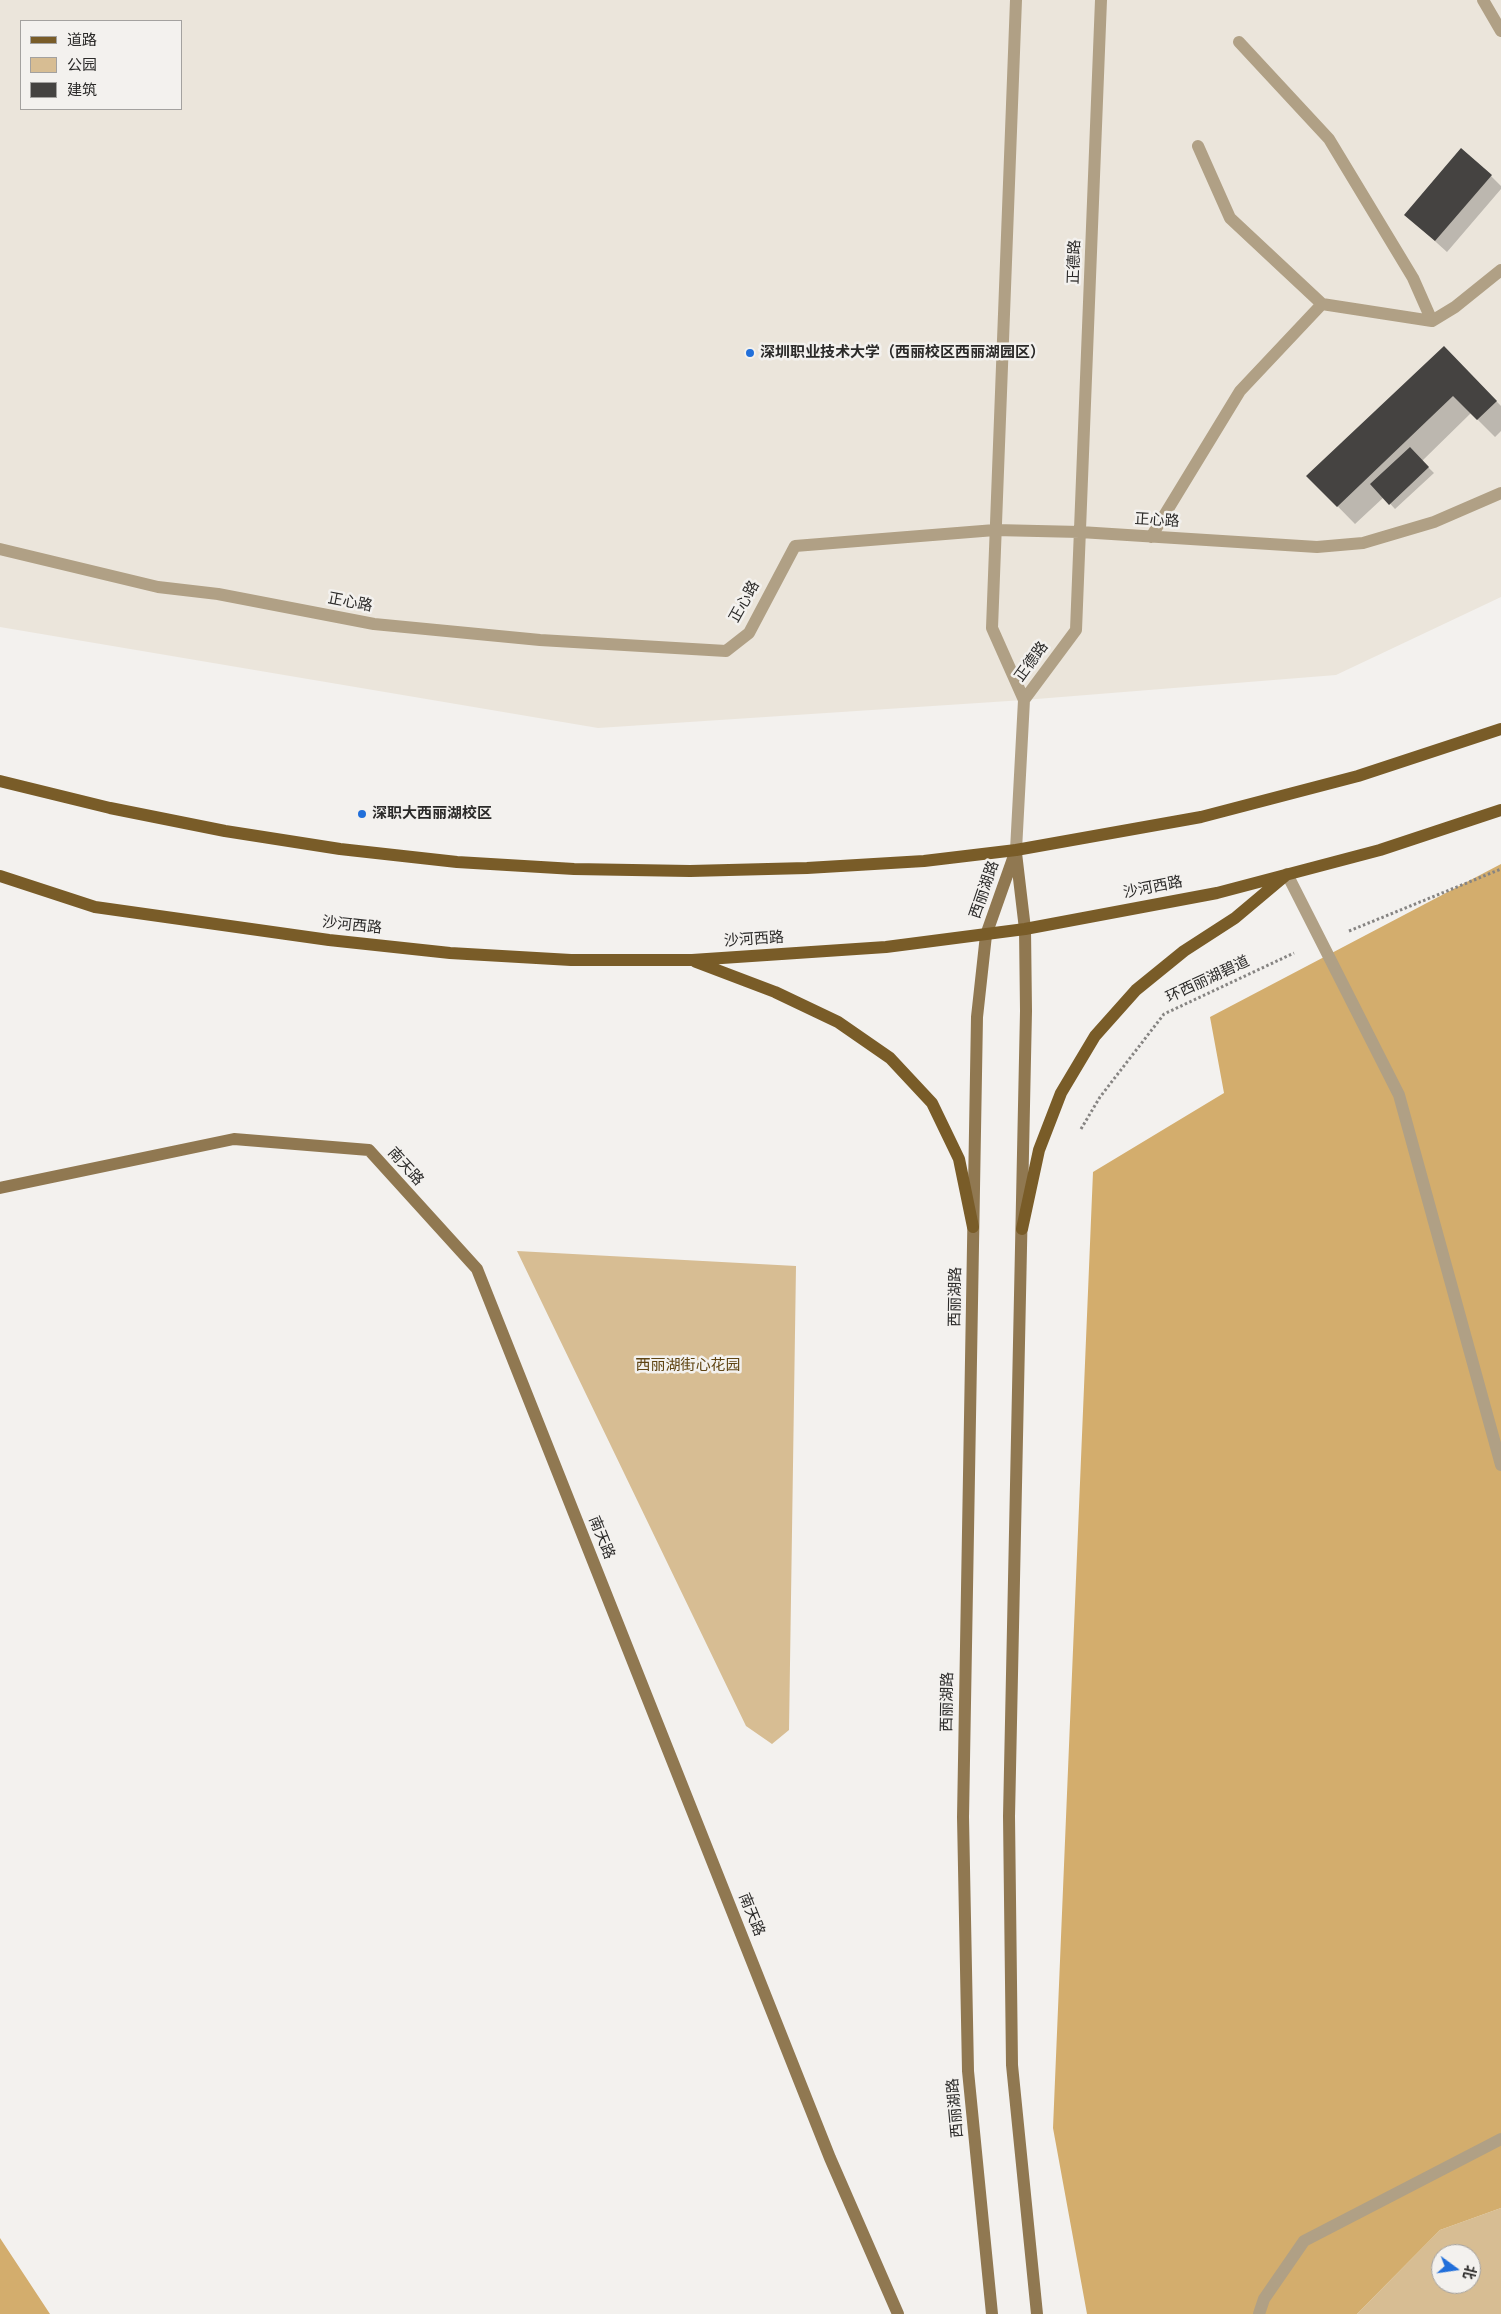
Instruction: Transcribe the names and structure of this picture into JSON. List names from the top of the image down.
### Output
{
  "streets": {
    "main road": ["沙河西路", "西丽湖路", "南天路"],
    "lane": ["正德路", "正心路"],
    "path": ["环西丽湖碧道"]
  },
  "crossings": [
    ["正德路", "正心路"],
    ["沙河西路", "西丽湖路"]
  ],
  "parks": ["西丽湖街心花园"],
  "places": ["深圳职业技术大学（西丽校区西丽湖园区）", "深职大西丽湖校区"],
  "legend": ["道路", "公园", "建筑"],
  "north": "right"
}
